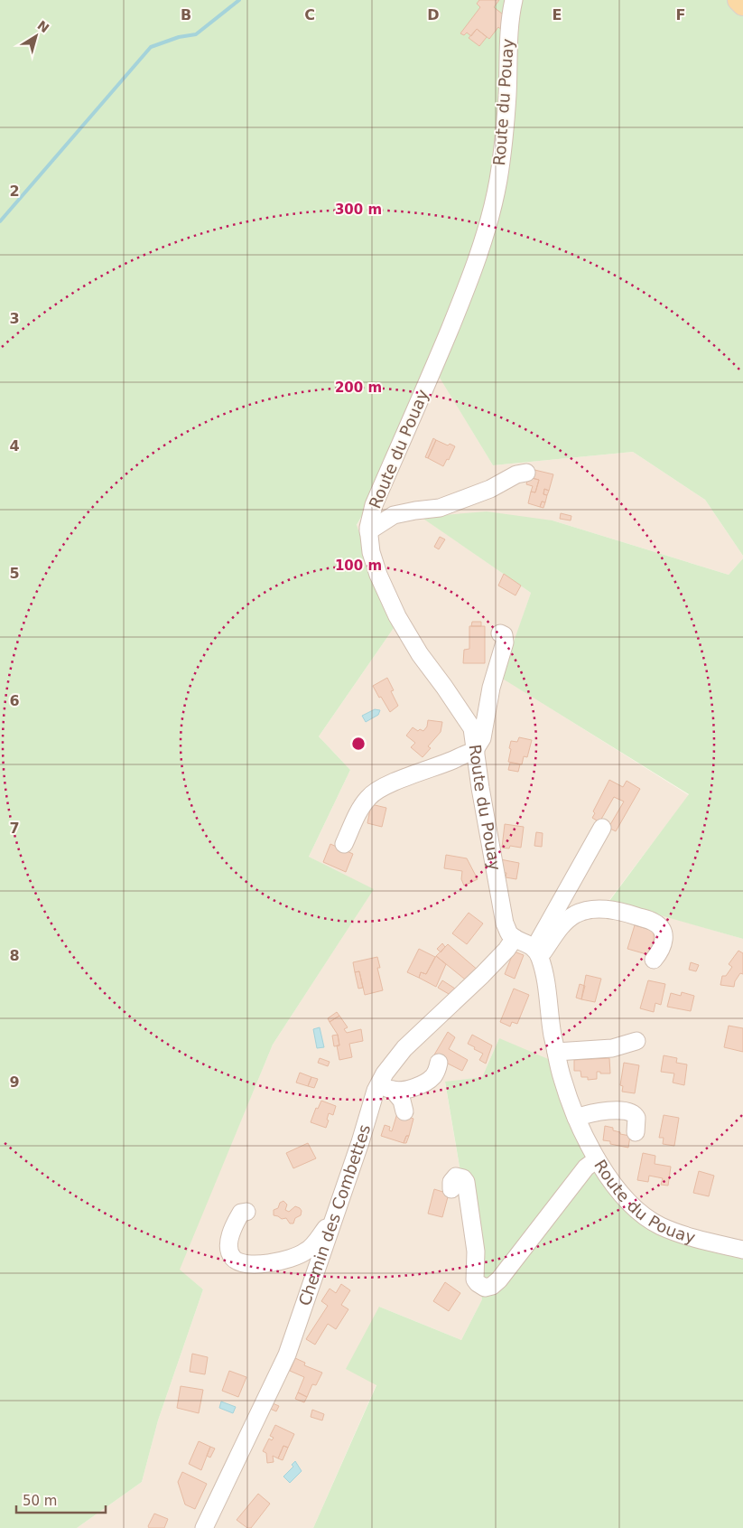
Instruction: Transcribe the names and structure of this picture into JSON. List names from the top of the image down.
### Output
{
  "streets": {
    "street": ["Route du Pouay", "Chemin des Combettes"]
  },
  "crossings": [
    ["Route du Pouay", "Chemin des Combettes"]
  ],
  "scale_bar": "50 m",
  "north": "top right",
  "grid": {
    "columns": [
      "B",
      "C",
      "D",
      "E",
      "F"
    ],
    "rows": [
      "2",
      "3",
      "4",
      "5",
      "6",
      "7",
      "8",
      "9"
    ]
  },
  "rings": ["300 m", "200 m", "100 m"]
}
